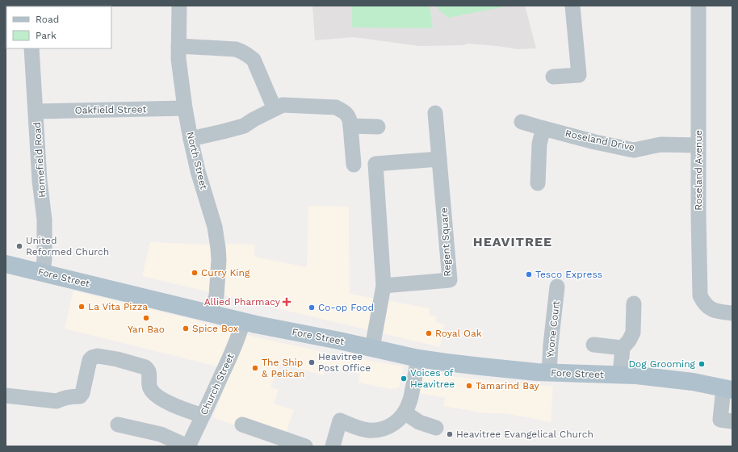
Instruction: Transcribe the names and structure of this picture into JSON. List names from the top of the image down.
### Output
{
  "streets": {
    "main road": ["Fore Street"],
    "street": [
      "Oakfield Street",
      "Roseland Drive",
      "Homefield Road",
      "North Street",
      "Roseland Avenue",
      "Regent Square",
      "Yvone Court",
      "Church Street"
    ]
  },
  "crossings": [
    ["Oakfield Street", "Homefield Road"],
    ["Oakfield Street", "North Street"],
    ["Roseland Drive", "Roseland Avenue"],
    ["Homefield Road", "Fore Street"],
    ["North Street", "Fore Street"],
    ["Fore Street", "Yvone Court"],
    ["Fore Street", "Church Street"]
  ],
  "districts": ["HEAVITREE"],
  "places": {
    "other": [
      "United Reformed Church",
      "Curry King",
      "Tesco Express",
      "La Vita Pizza",
      "Co-op Food",
      "Yan Bao",
      "Spice Box",
      "Royal Oak",
      "Heavitree Post Office",
      "Dog Grooming",
      "The Ship & Pelican",
      "Voices of Heavitree",
      "Tamarind Bay",
      "Heavitree Evangelical Church"
    ],
    "health": ["Allied Pharmacy"]
  },
  "legend": ["Road", "Park"]
}
